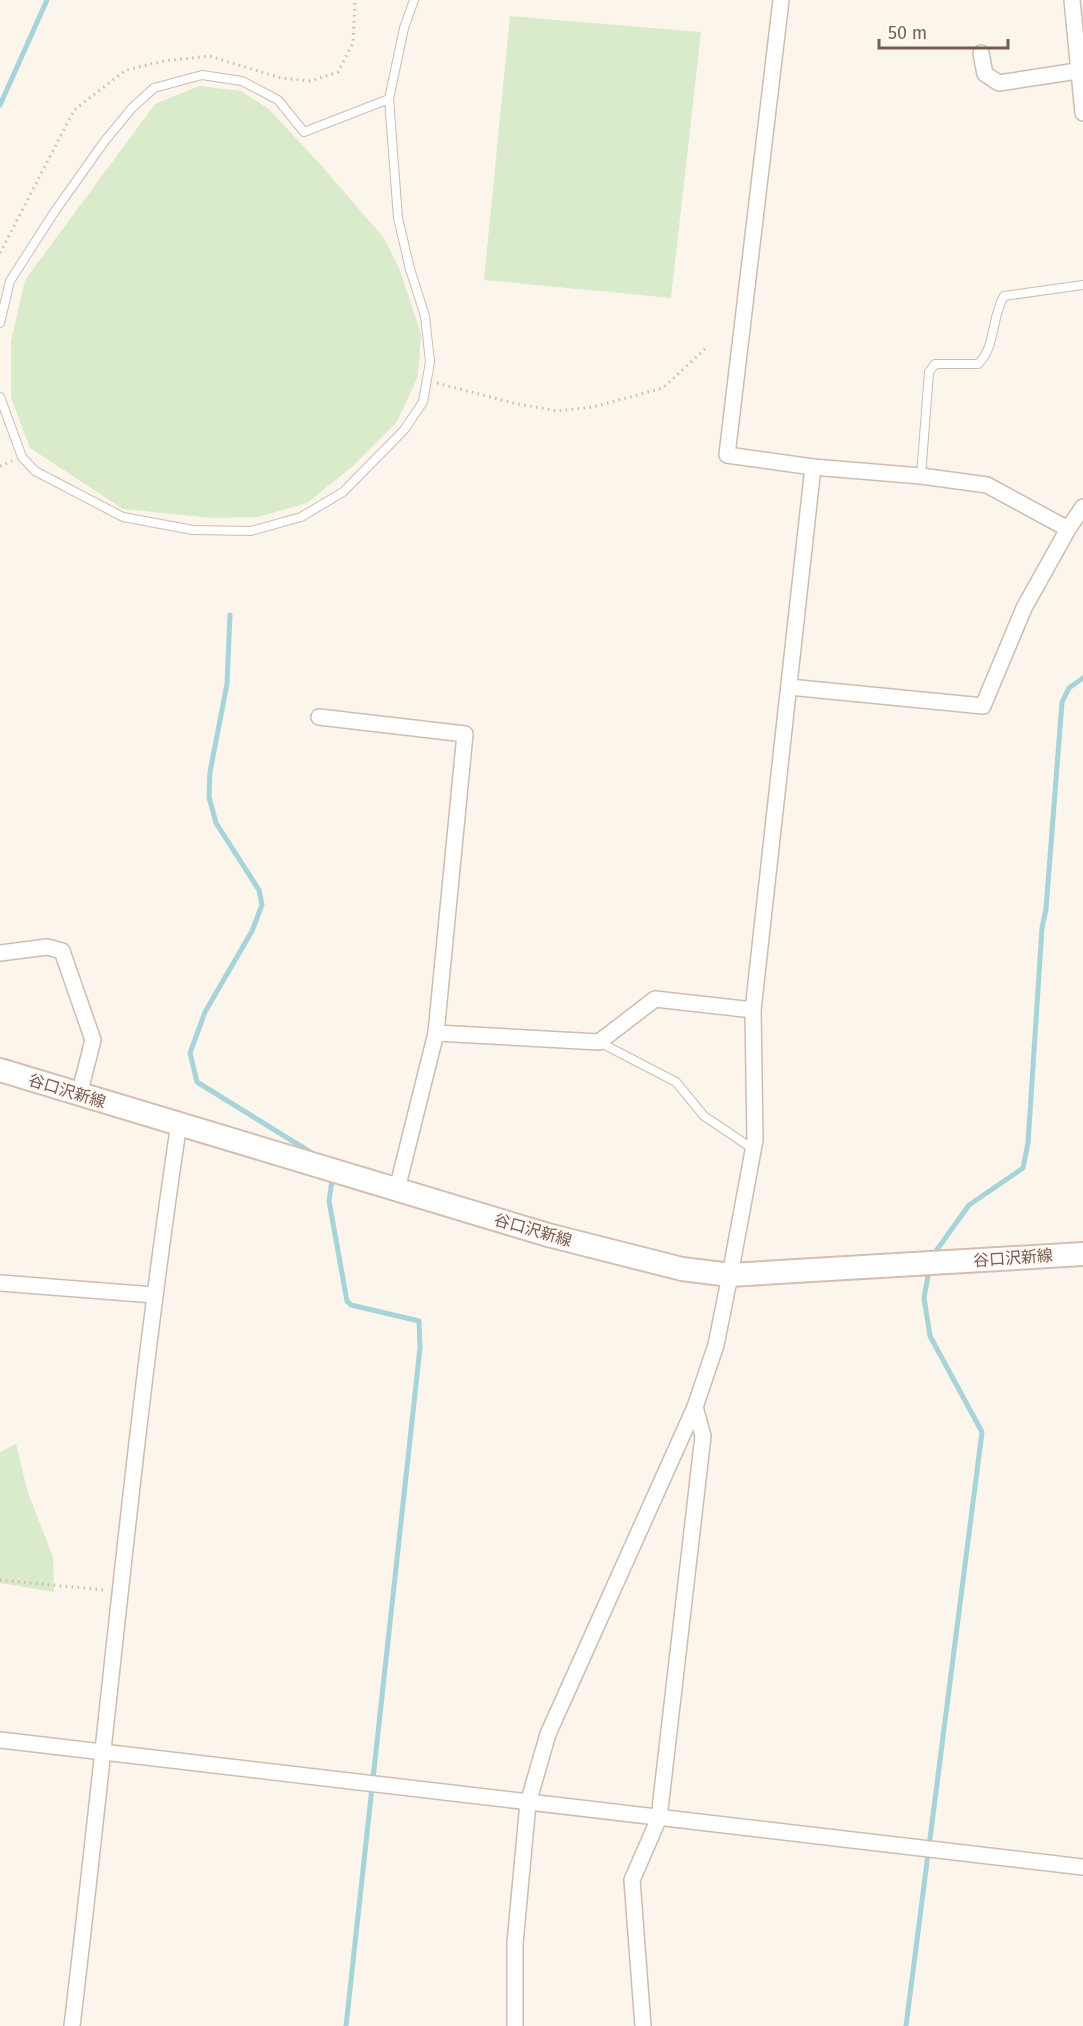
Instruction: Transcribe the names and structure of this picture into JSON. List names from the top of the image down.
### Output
{
  "streets": {
    "main road": ["谷口沢新線"]
  },
  "scale_bar": "50 m"
}
